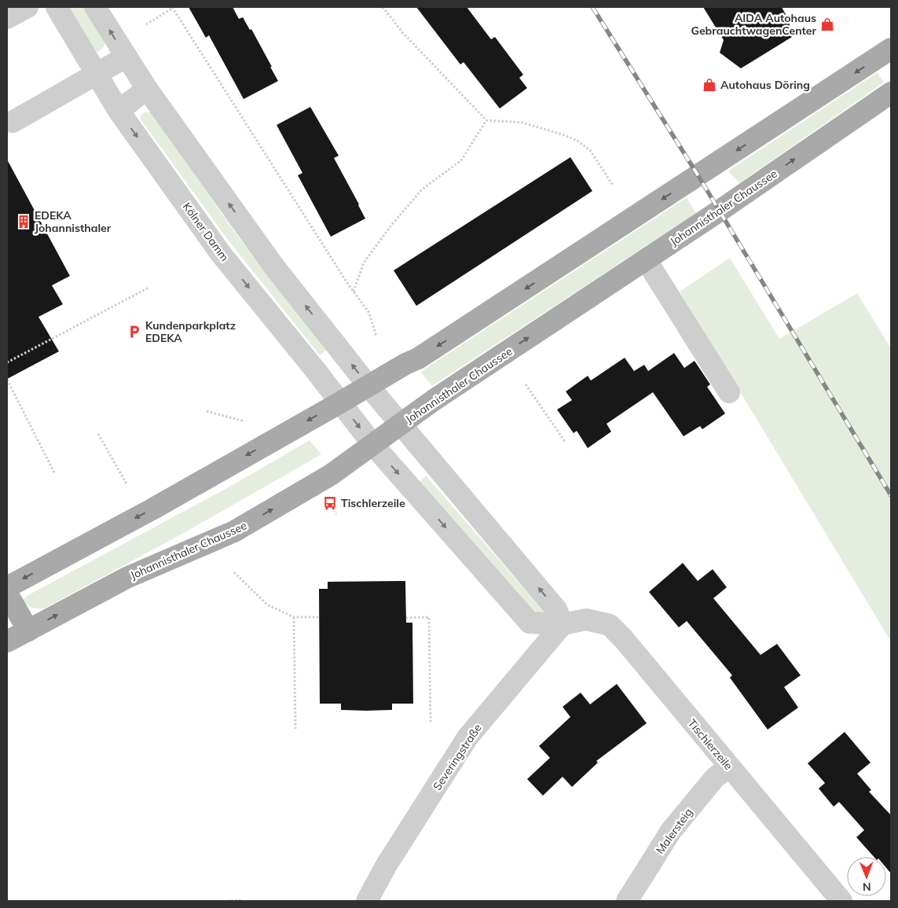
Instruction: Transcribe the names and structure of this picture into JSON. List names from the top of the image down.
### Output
{
  "streets": {
    "main road": ["Johannisthaler Chaussee"],
    "street": [
      "Kölner Damm",
      "Tischlerzeile",
      "Severingstraße",
      "Malersteig"
    ]
  },
  "crossings": [
    ["Johannisthaler Chaussee", "Kölner Damm"],
    ["Johannisthaler Chaussee", "Tischlerzeile"],
    ["Kölner Damm", "Tischlerzeile"],
    ["Tischlerzeile", "Severingstraße"],
    ["Tischlerzeile", "Malersteig"]
  ],
  "places": {
    "shop": ["AIDA Autohaus GebrauchtwagenCenter", "Autohaus Döring"],
    "building": ["EDEKA Johannisthaler"],
    "parking": ["Kundenparkplatz EDEKA"],
    "bus stop": ["Tischlerzeile"]
  },
  "north": "bottom"
}
